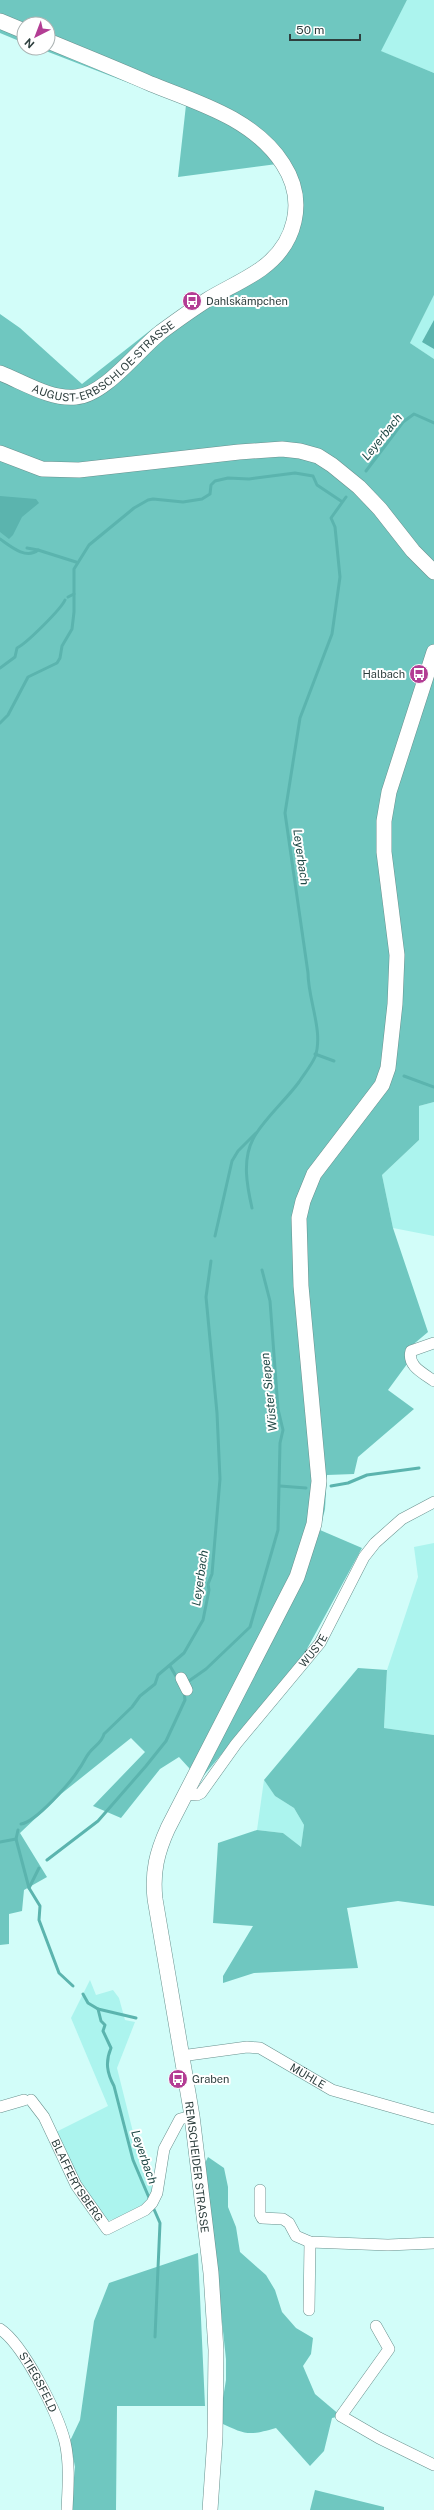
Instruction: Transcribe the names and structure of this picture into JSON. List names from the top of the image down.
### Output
{
  "streets": {
    "main road": ["AUGUST-ERBSCHLOE-STRASSE", "REMSCHEIDER STRASSE"],
    "street": [
      "WÜSTE",
      "MÜHLE",
      "BLAFFERTSBERG",
      "STIEGSFELD"
    ]
  },
  "crossings": [
    ["WÜSTE", "REMSCHEIDER STRASSE"],
    ["MÜHLE", "REMSCHEIDER STRASSE"],
    ["REMSCHEIDER STRASSE", "BLAFFERTSBERG"]
  ],
  "water": ["Leyerbach", "Wüster Siepen"],
  "places": {
    "bus stop": ["Dahlskämpchen", "Halbach", "Graben"]
  },
  "scale_bar": "50 m",
  "north": "bottom left"
}
